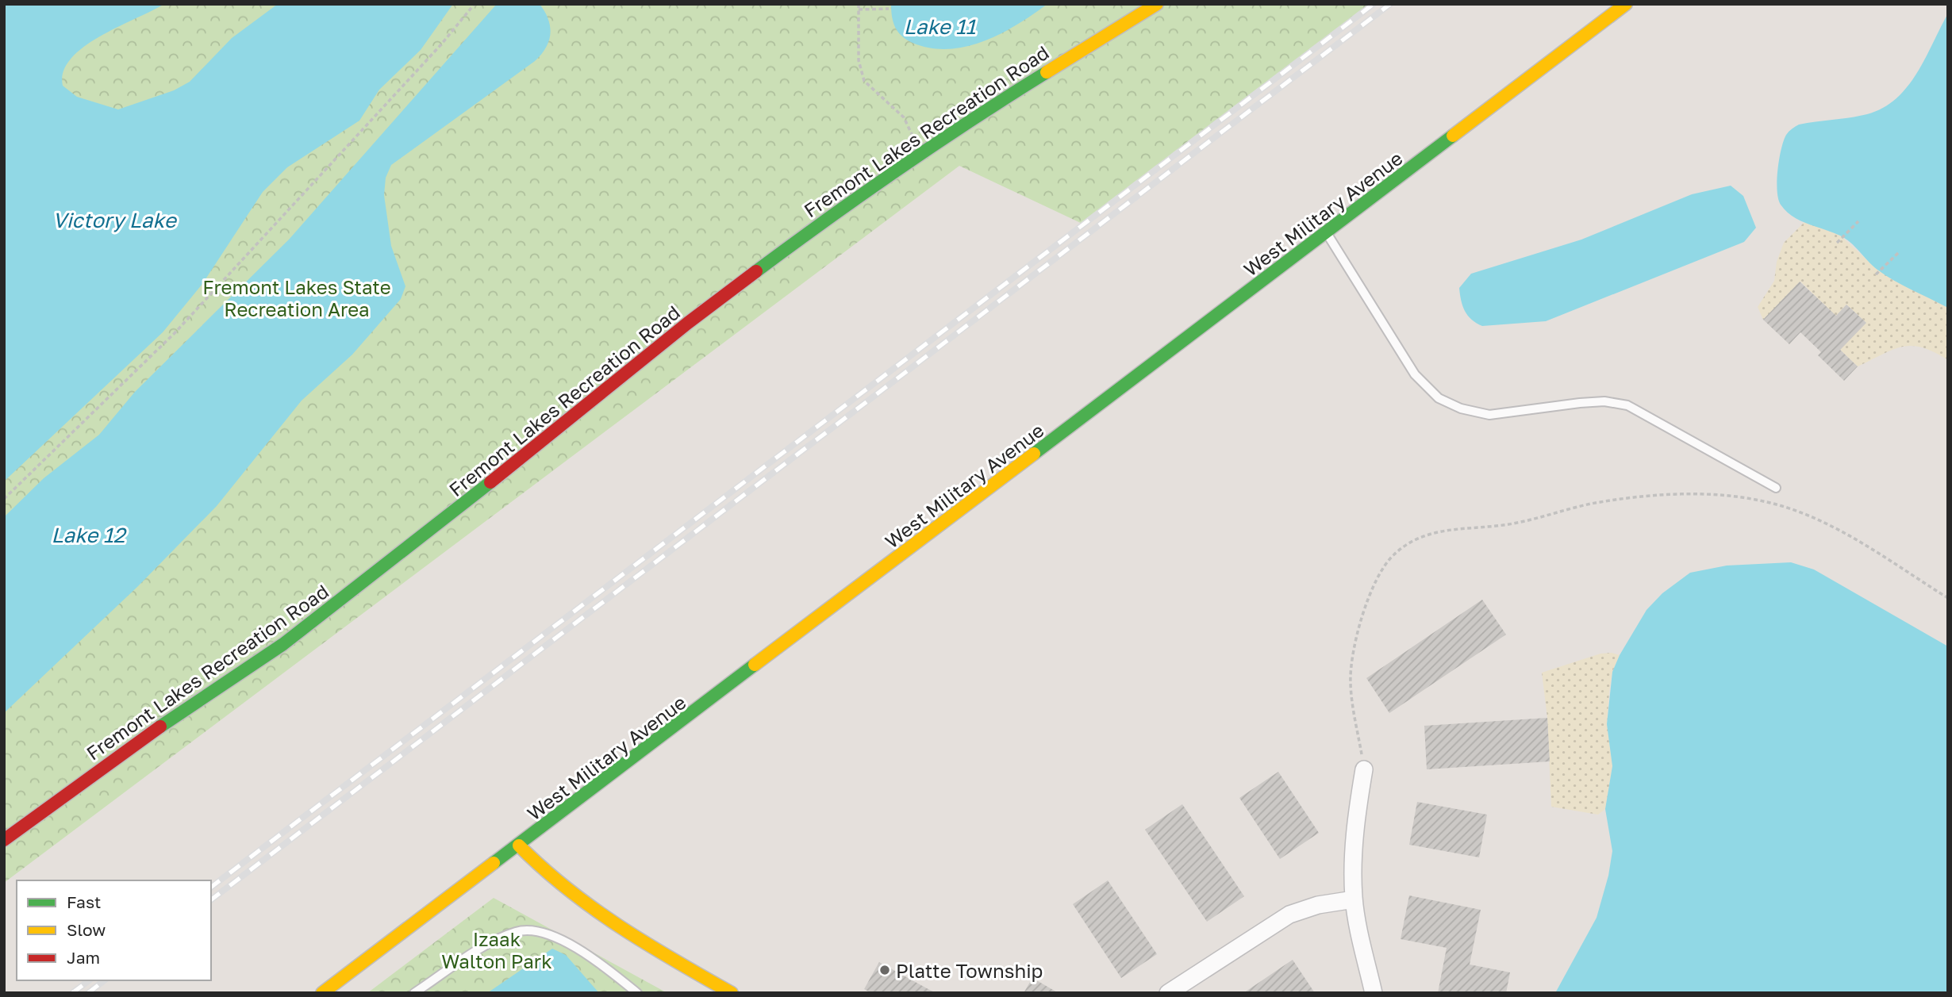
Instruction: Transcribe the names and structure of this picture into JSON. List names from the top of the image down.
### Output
{
  "streets": {
    "street": ["Fremont Lakes Recreation Road", "West Military Avenue"]
  },
  "water": ["Lake 11", "Victory Lake", "Lake 12"],
  "parks": ["Fremont Lakes State Recreation Area", "Izaak Walton Park"],
  "places": ["Platte Township"],
  "legend": ["Fast", "Slow", "Jam"]
}
